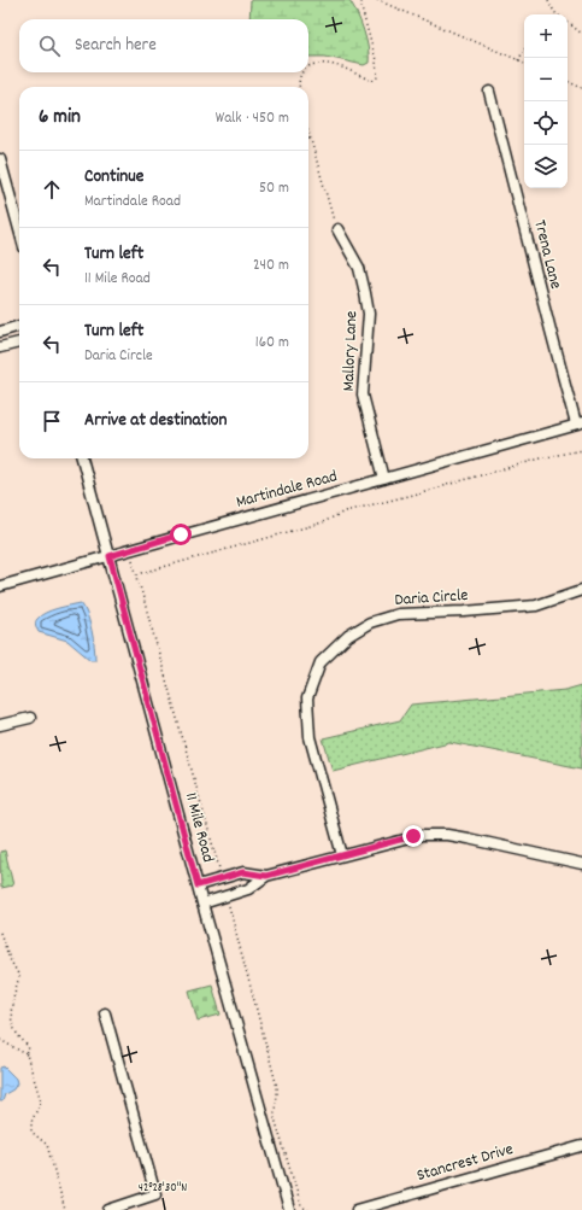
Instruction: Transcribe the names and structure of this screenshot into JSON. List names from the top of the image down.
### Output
{
  "streets": {
    "street": [
      "Trena Lane",
      "Mallory Lane",
      "Martindale Road",
      "Daria Circle",
      "11 Mile Road",
      "Stancrest Drive"
    ]
  },
  "crossings": [
    ["Trena Lane", "Martindale Road"],
    ["Mallory Lane", "Martindale Road"],
    ["Martindale Road", "11 Mile Road"]
  ],
  "page": {
    "map_buttons": ["+", "−"],
    "search": "Search here",
    "heading": ["6 min", "Walk · 450 m"],
    "list": [
      ["Continue", "Martindale Road", "50 m"],
      ["Turn left", "11 Mile Road", "240 m"],
      ["Turn left", "Daria Circle", "160 m"],
      "Arrive at destination"
    ]
  },
  "coordinates": ["42°28'30\"N"]
}
